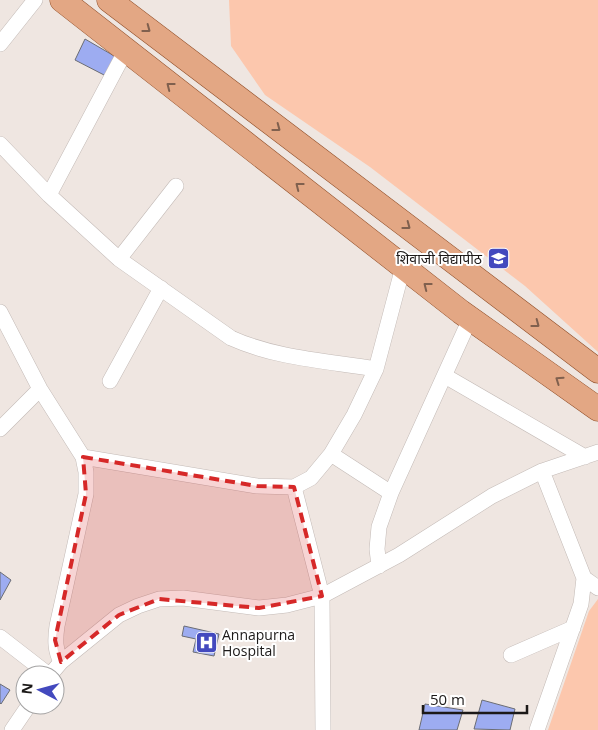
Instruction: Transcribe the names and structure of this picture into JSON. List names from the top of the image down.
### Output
{
  "places": {
    "school or university": ["शिवाजी विद्यापीठ"],
    "hospital": ["Annapurna Hospital"]
  },
  "scale_bar": "50 m",
  "north": "left"
}
